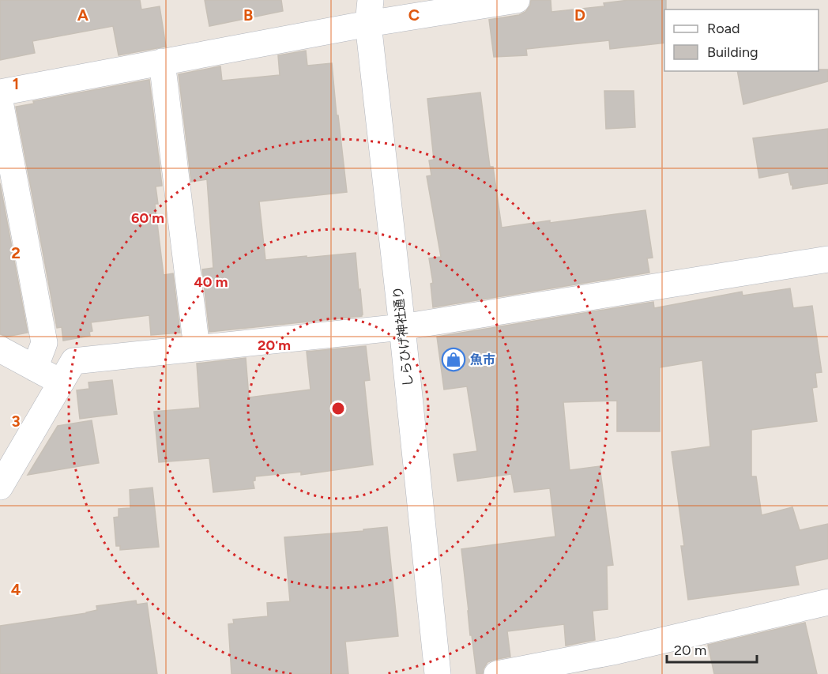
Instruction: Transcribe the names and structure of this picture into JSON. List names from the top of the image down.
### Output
{
  "streets": {
    "street": ["しらひげ神社通り"]
  },
  "places": {
    "shop": ["魚市"]
  },
  "legend": ["Road", "Building"],
  "scale_bar": "20 m",
  "grid": {
    "columns": [
      "A",
      "B",
      "C",
      "D"
    ],
    "rows": [
      "1",
      "2",
      "3",
      "4"
    ]
  },
  "rings": ["60 m", "40 m", "20 m"]
}
